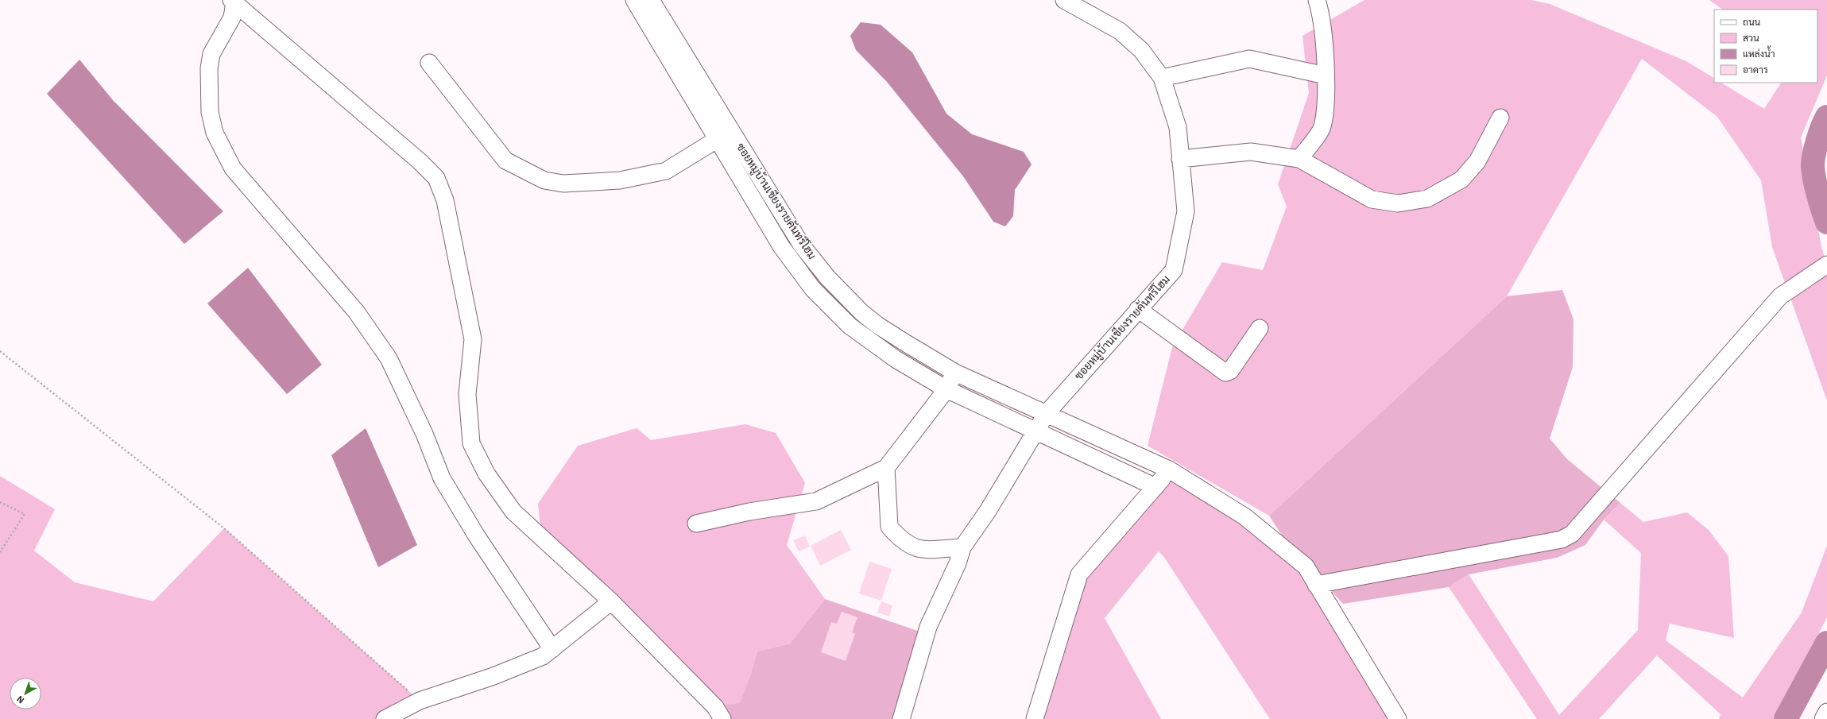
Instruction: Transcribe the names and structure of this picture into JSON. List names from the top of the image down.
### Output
{
  "streets": {
    "street": ["ซอยหมู่บ้านเชียงรายคันทรีโฮม"]
  },
  "legend": [
    "ถนน",
    "สวน",
    "แหล่งน้ำ",
    "อาคาร"
  ],
  "north": "bottom left"
}
